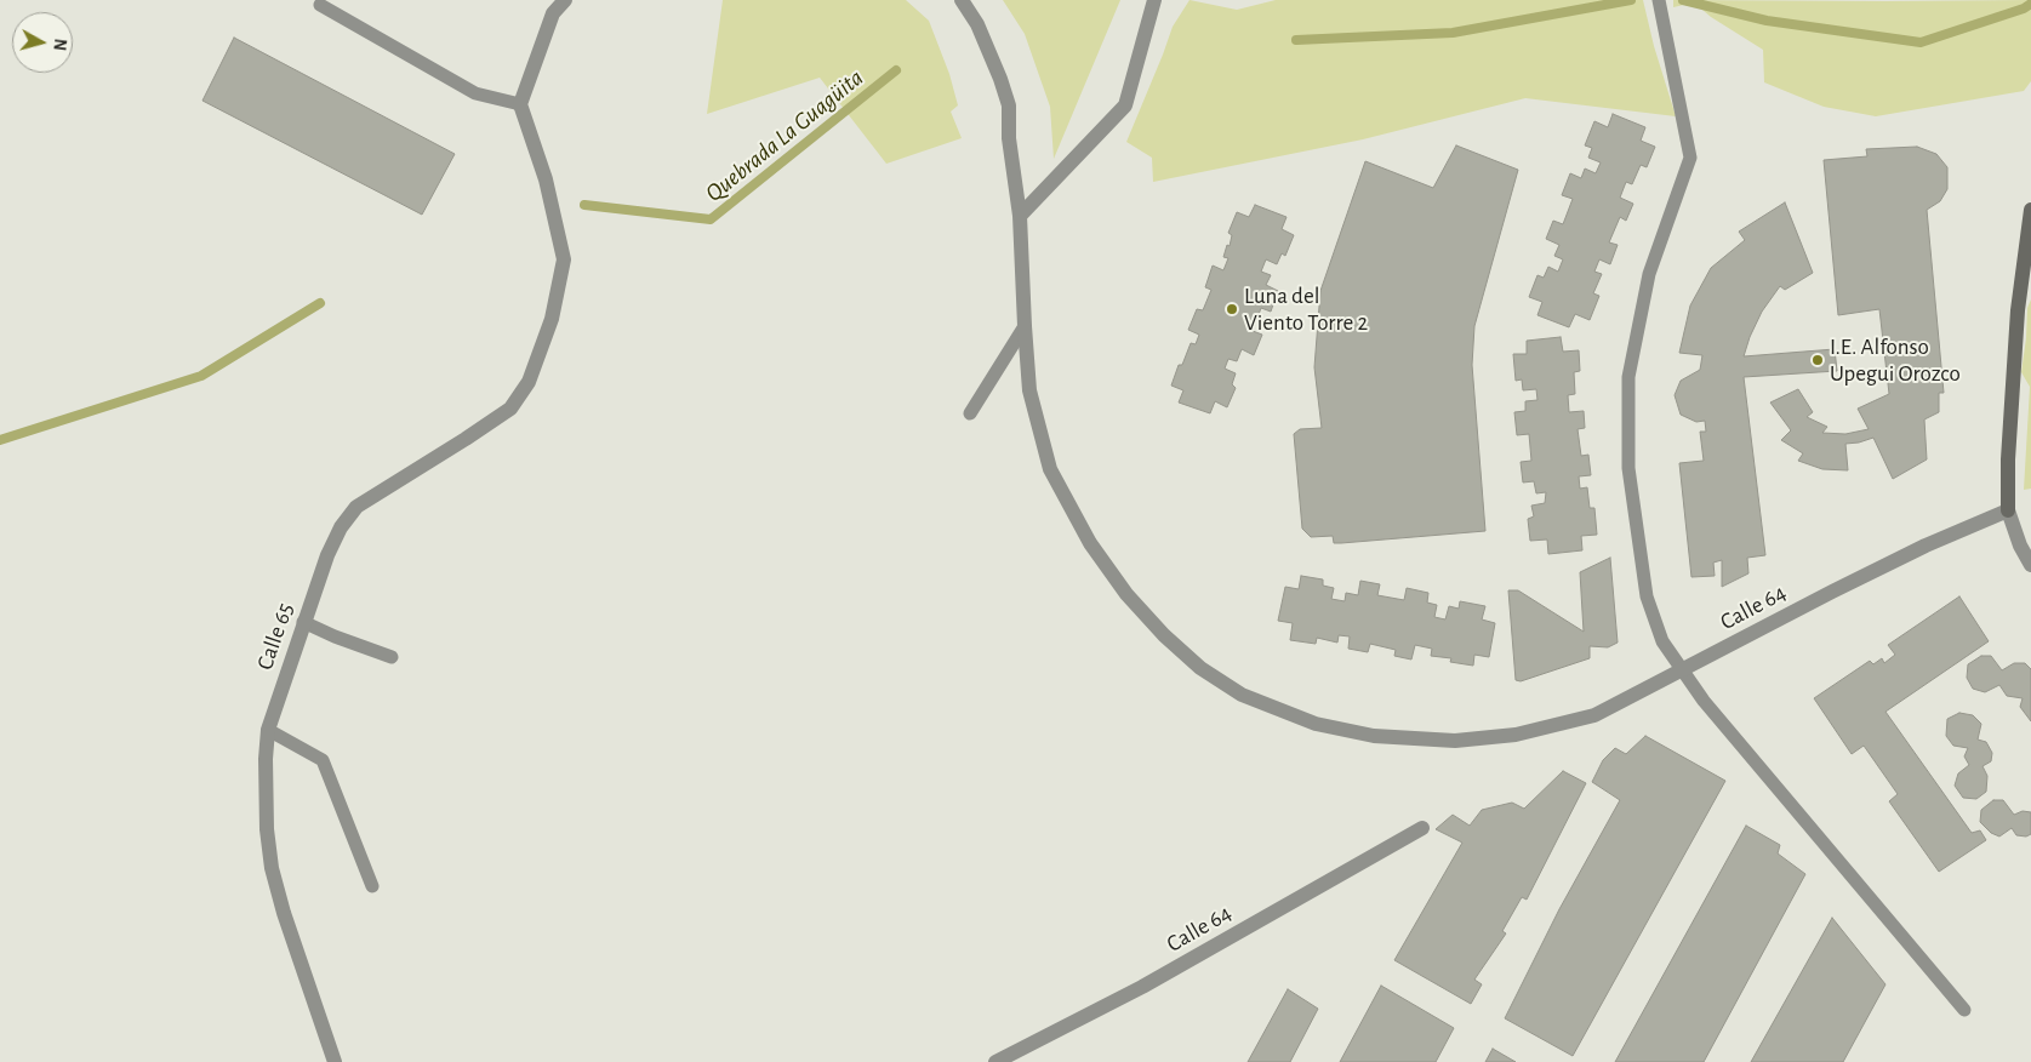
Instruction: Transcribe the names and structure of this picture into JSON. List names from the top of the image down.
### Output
{
  "streets": {
    "street": ["Calle 64", "Calle 65"]
  },
  "water": ["Quebrada La Guagüita"],
  "places": ["Luna del Viento Torre 2", "I.E. Alfonso Upegui Orozco"],
  "north": "right"
}
